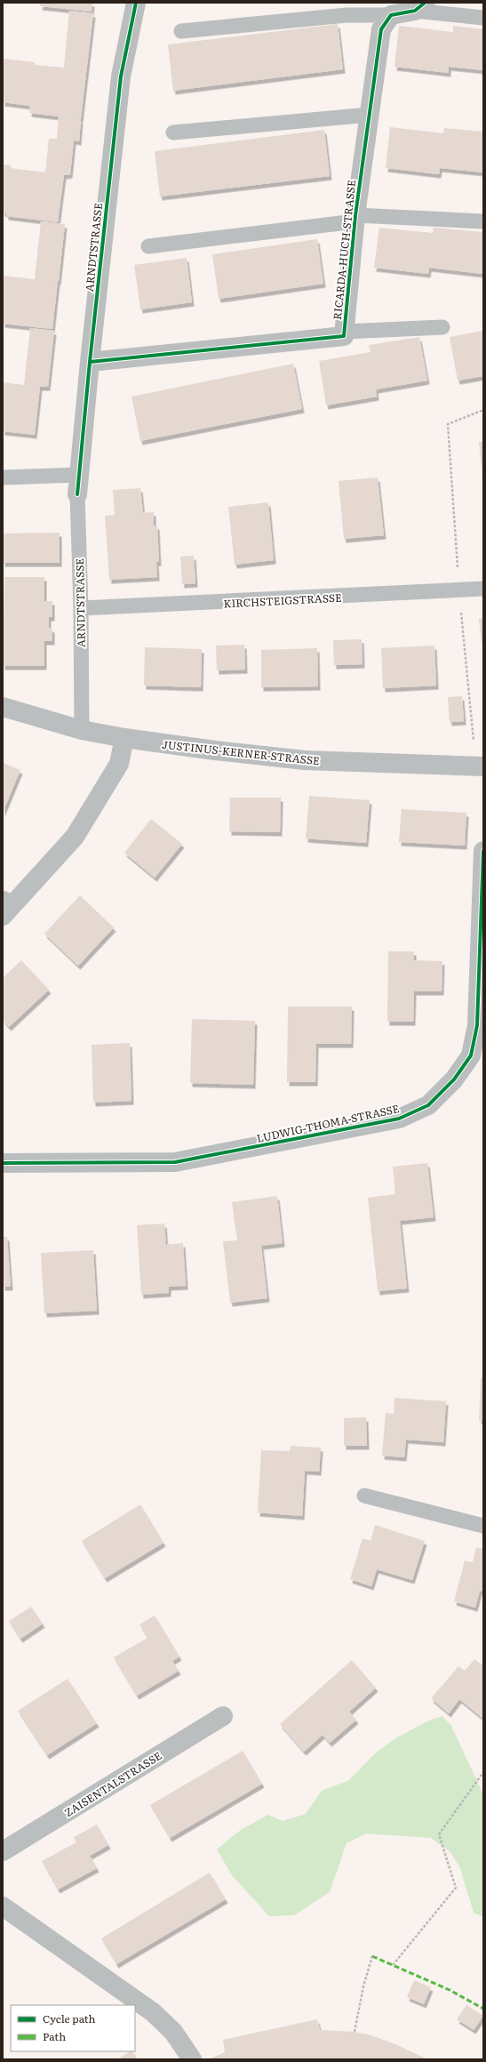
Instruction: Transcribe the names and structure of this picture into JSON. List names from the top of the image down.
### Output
{
  "streets": {
    "street": [
      "ARNDTSTRASSE",
      "RICARDA-HUCH-STRASSE",
      "JUSTINUS-KERNER-STRASSE",
      "LUDWIG-THOMA-STRASSE",
      "ZAISENTALSTRASSE"
    ],
    "lane": ["KIRCHSTEIGSTRASSE"]
  },
  "crossings": [
    ["ARNDTSTRASSE", "RICARDA-HUCH-STRASSE"],
    ["ARNDTSTRASSE", "KIRCHSTEIGSTRASSE"],
    ["ARNDTSTRASSE", "JUSTINUS-KERNER-STRASSE"]
  ],
  "legend": ["Cycle path", "Path"]
}
